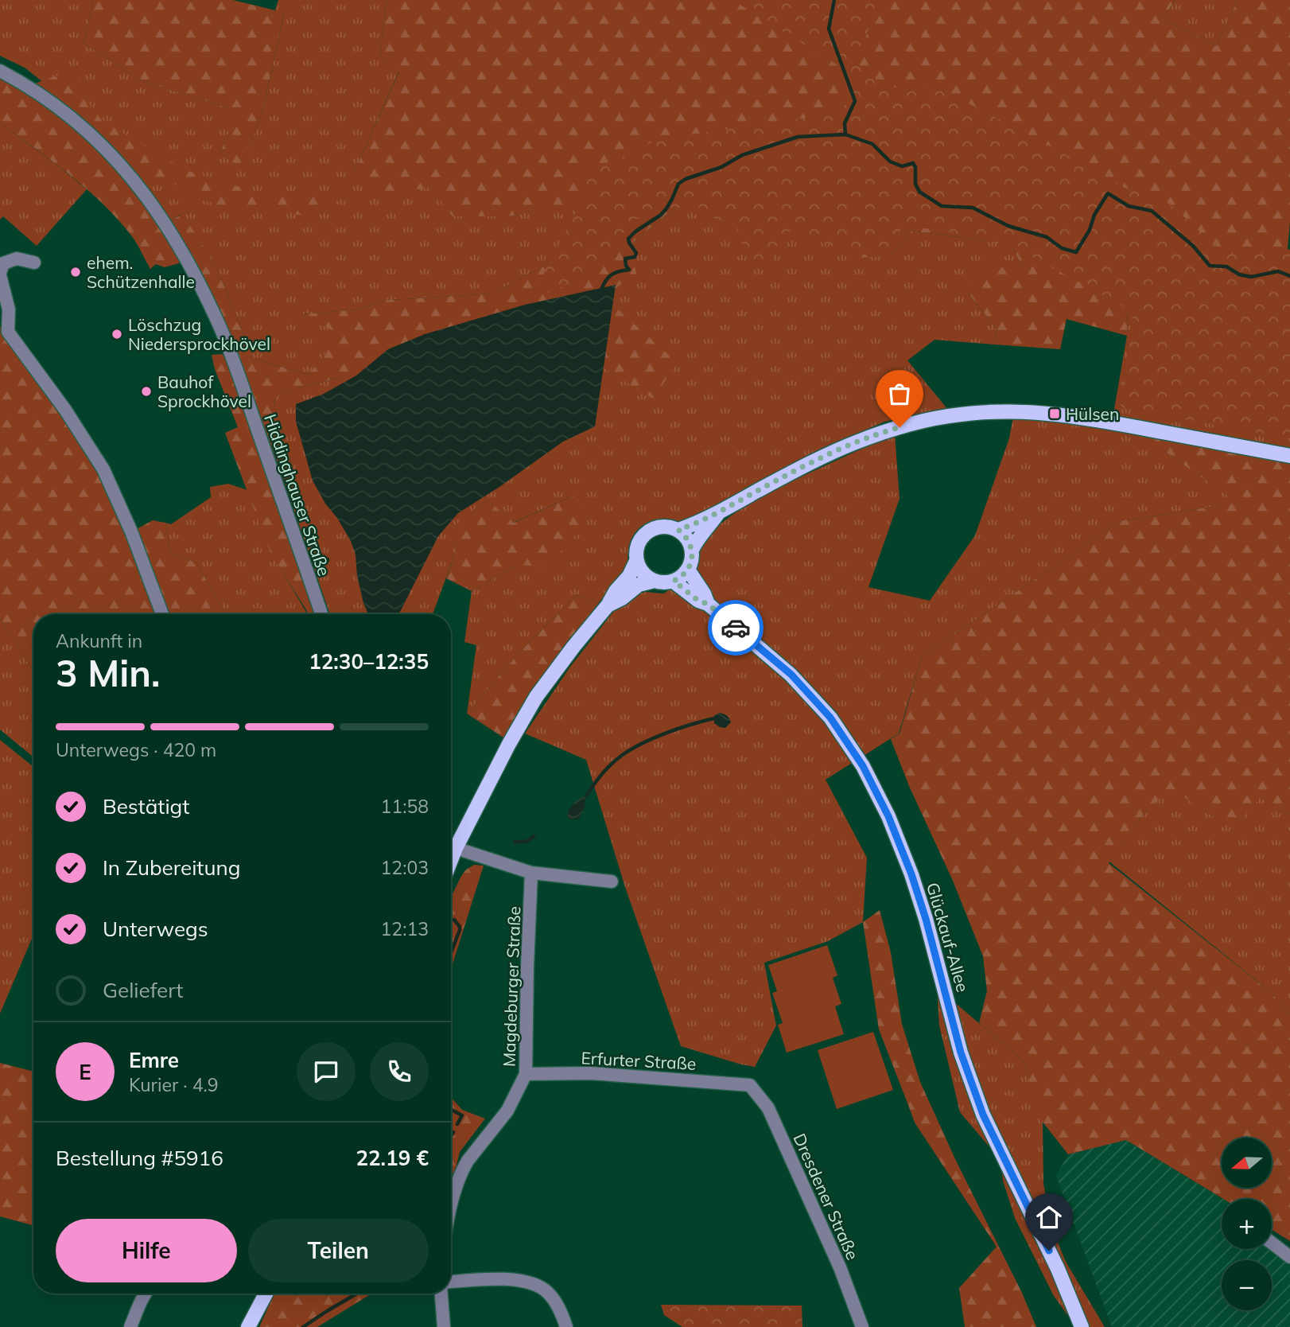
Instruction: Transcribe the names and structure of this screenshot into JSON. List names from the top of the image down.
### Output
{
  "streets": {
    "main road": ["Glückauf-Allee"],
    "street": [
      "Hiddinghauser Straße",
      "Magdeburger Straße",
      "Erfurter Straße",
      "Dresdener Straße"
    ]
  },
  "crossings": [
    ["Magdeburger Straße", "Erfurter Straße"],
    ["Erfurter Straße", "Dresdener Straße"]
  ],
  "places": {
    "other": ["ehem. Schützenhalle", "Löschzug Niedersprockhövel", "Bauhof Sprockhövel"],
    "transit": ["Hülsen"]
  },
  "north": "left",
  "page": {
    "heading": ["3 Min.", "Ankunft in", "12:30–12:35"],
    "panel": [
      "Emre",
      "Kurier · 4.9",
      "Bestellung #5916",
      "22.19 €"
    ],
    "bar": "Unterwegs · 420 m",
    "list": [
      ["Bestätigt", "11:58"],
      ["In Zubereitung", "12:03"],
      ["Unterwegs", "12:13"],
      "Geliefert"
    ],
    "round": "E",
    "map_buttons": ["+", "−"],
    "buttons": ["Hilfe", "Teilen"]
  }
}
